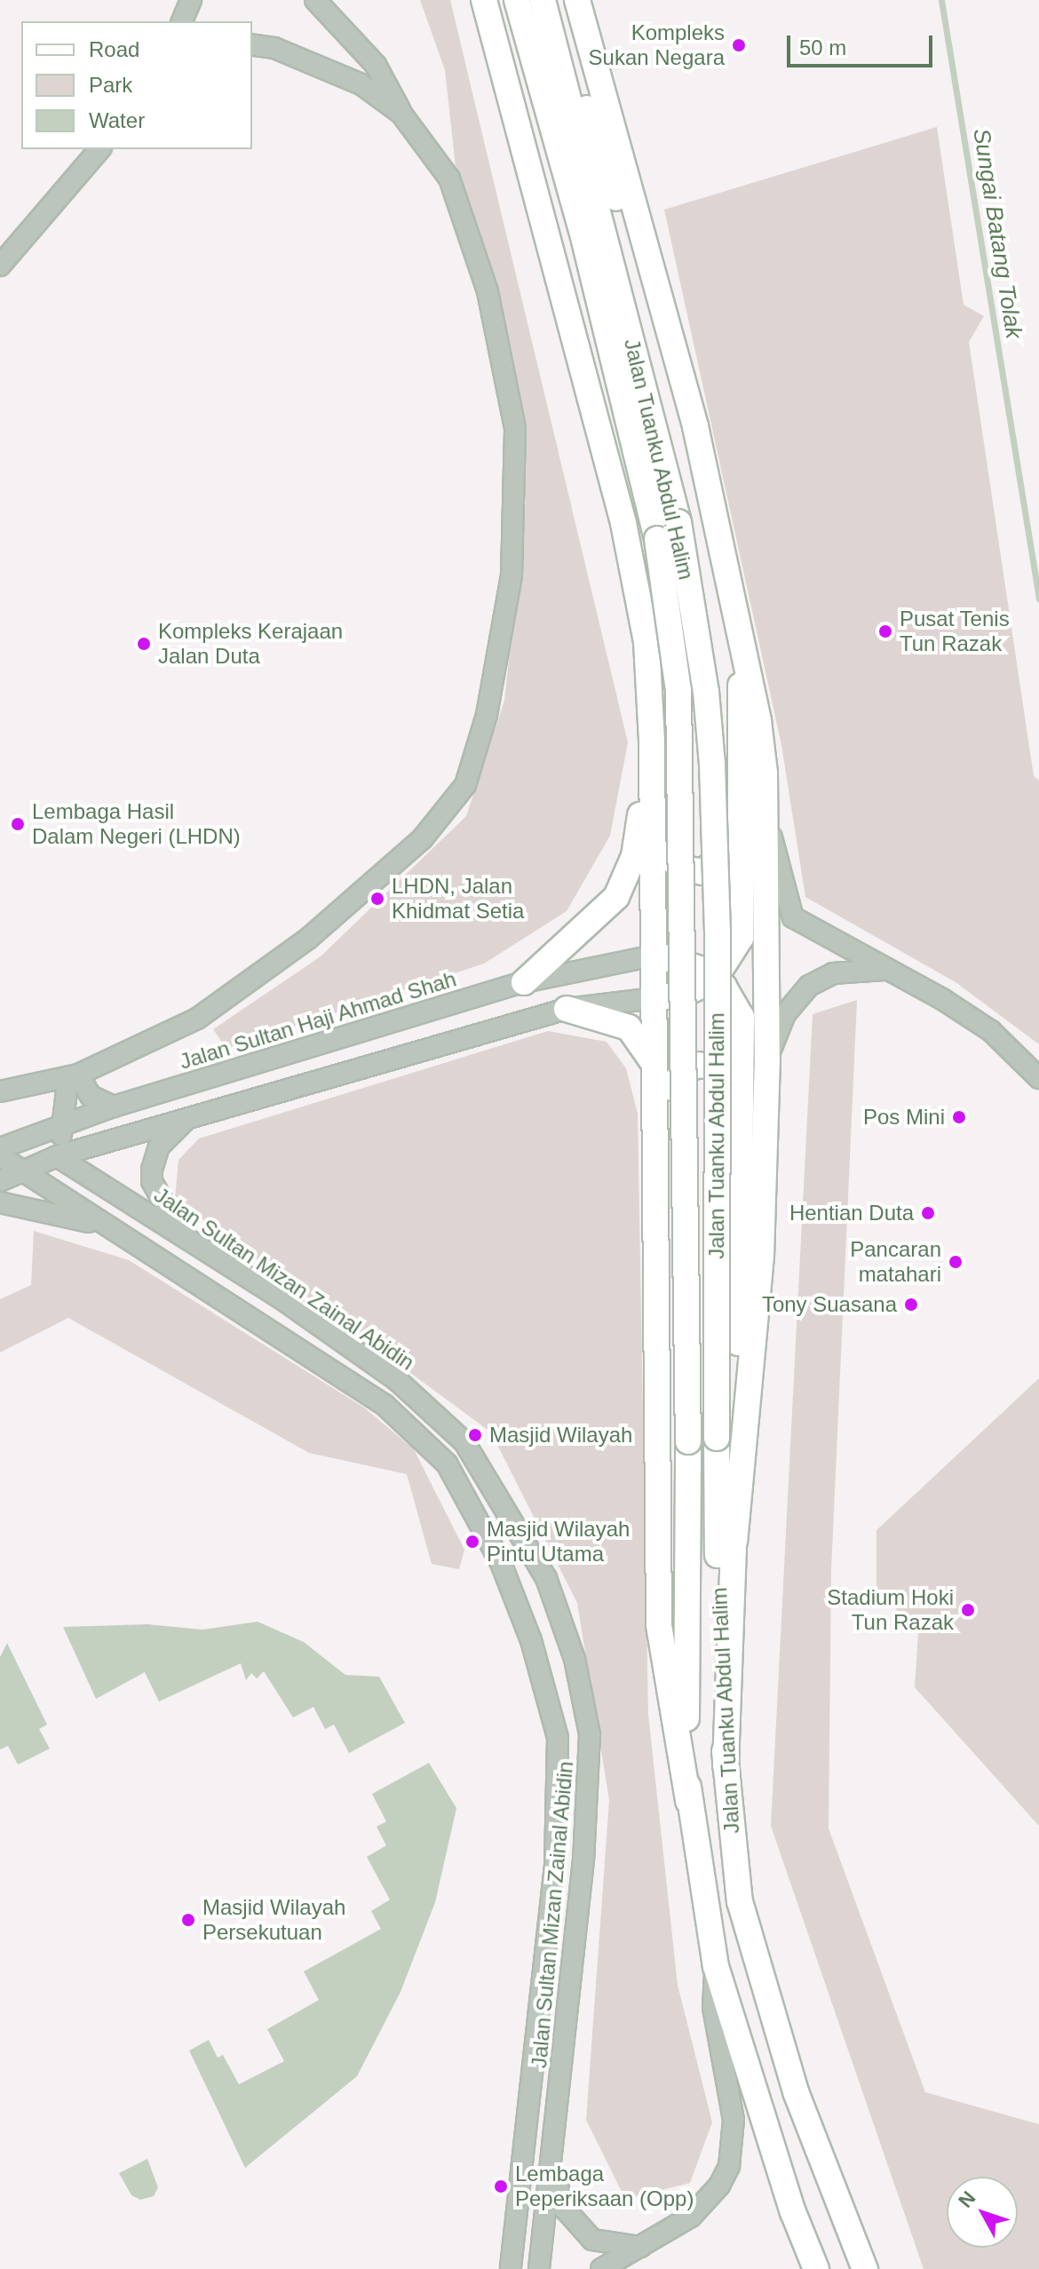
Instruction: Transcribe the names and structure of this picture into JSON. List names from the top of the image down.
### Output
{
  "streets": {
    "main road": ["Jalan Tuanku Abdul Halim"],
    "street": ["Jalan Sultan Haji Ahmad Shah", "Jalan Sultan Mizan Zainal Abidin"]
  },
  "water": ["Sungai Batang Tolak"],
  "places": [
    "Kompleks Sukan Negara",
    "Pusat Tenis Tun Razak",
    "Kompleks Kerajaan Jalan Duta",
    "Lembaga Hasil Dalam Negeri (LHDN)",
    "LHDN, Jalan Khidmat Setia",
    "Pos Mini",
    "Hentian Duta",
    "Pancaran matahari",
    "Tony Suasana",
    "Masjid Wilayah",
    "Masjid Wilayah Pintu Utama",
    "Stadium Hoki Tun Razak",
    "Masjid Wilayah Persekutuan",
    "Lembaga Peperiksaan (Opp)"
  ],
  "legend": ["Road", "Park", "Water"],
  "scale_bar": "50 m",
  "north": "top left"
}
